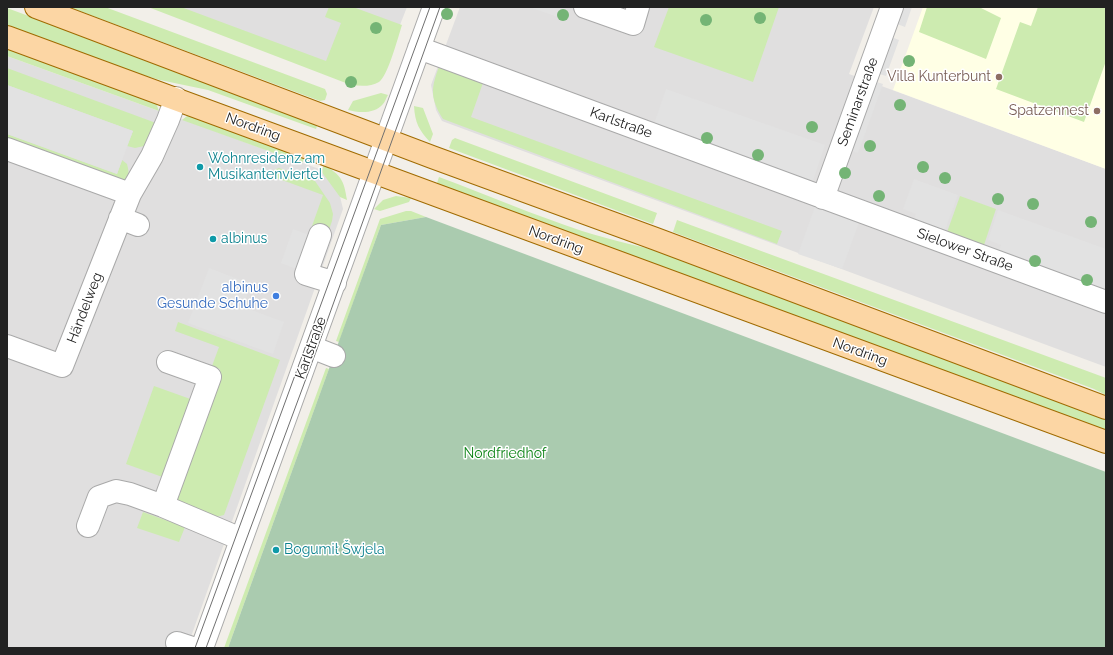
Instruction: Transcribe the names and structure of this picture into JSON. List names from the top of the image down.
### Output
{
  "streets": {
    "main road": ["Nordring"],
    "street": [
      "Seminarstraße",
      "Karlstraße",
      "Sielower Straße",
      "Händelweg"
    ]
  },
  "crossings": [
    ["Seminarstraße", "Karlstraße"],
    ["Seminarstraße", "Sielower Straße"],
    ["Karlstraße", "Nordring"],
    ["Karlstraße", "Sielower Straße"],
    ["Nordring", "Händelweg"]
  ],
  "parks": ["Nordfriedhof"],
  "places": [
    "Villa Kunterbunt",
    "Spatzennest",
    "Wohnresidenz am Musikantenviertel",
    "albinus",
    "albinus Gesunde Schuhe",
    "Bogumił Šwjela"
  ]
}
